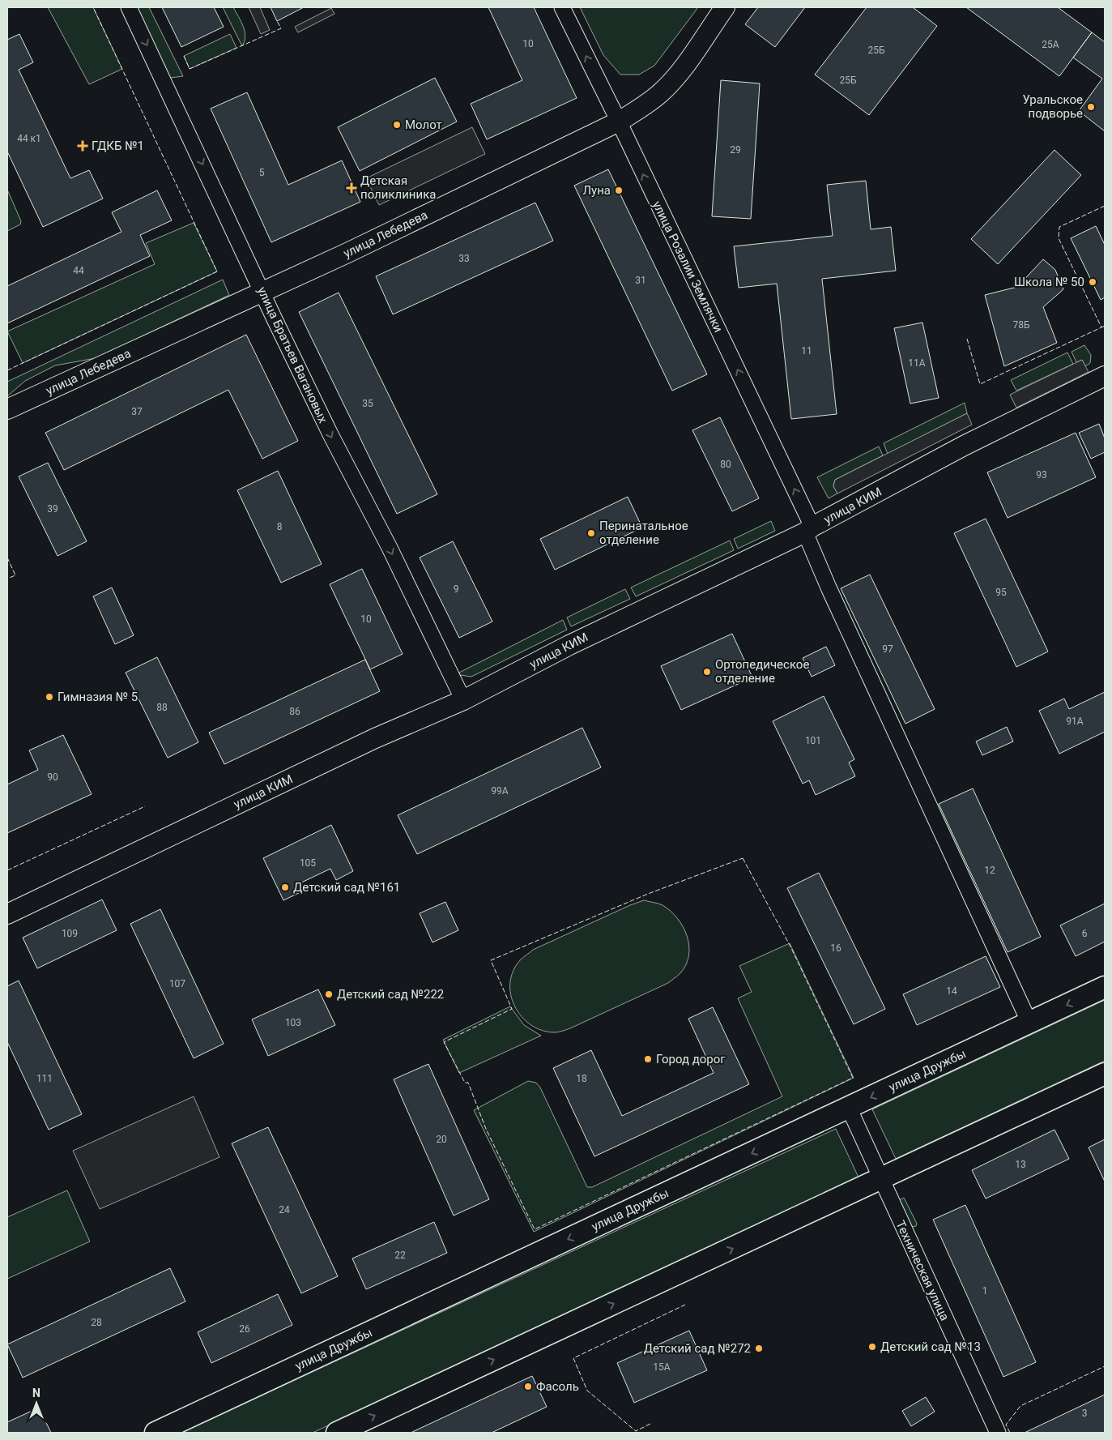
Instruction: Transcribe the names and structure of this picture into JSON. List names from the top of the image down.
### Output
{
  "streets": {
    "main road": ["улица Дружбы"],
    "street": [
      "улица Лебедева",
      "улица Розалии Землячки",
      "улица Братьев Вагановых",
      "улица КИМ",
      "Техническая улица"
    ]
  },
  "crossings": [
    ["улица Лебедева", "улица Розалии Землячки"],
    ["улица Лебедева", "улица Братьев Вагановых"],
    ["улица Розалии Землячки", "улица КИМ"],
    ["улица Розалии Землячки", "улица Дружбы"],
    ["улица Братьев Вагановых", "улица КИМ"],
    ["улица Дружбы", "Техническая улица"]
  ],
  "one_way": ["улица Розалии Землячки", "улица Братьев Вагановых"],
  "places": {
    "other": [
      "Уральское подворье",
      "Молот",
      "Луна",
      "Школа № 50",
      "Перинатальное отделение",
      "Ортопедическое отделение",
      "Гимназия № 5",
      "Детский сад №161",
      "Детский сад №222",
      "Город дорог",
      "Детский сад №13",
      "Детский сад №272",
      "Фасоль"
    ],
    "health": ["ГДКБ №1", "Детская поликлиника"]
  },
  "house_numbers": [
    "10",
    "25А",
    "25Б",
    "25Б",
    "44 к1",
    "29",
    "5",
    "33",
    "44",
    "31",
    "78Б",
    "11",
    "11А",
    "35",
    "37",
    "80",
    "93",
    "39",
    "8",
    "9",
    "95",
    "10",
    "97",
    "88",
    "86",
    "91А",
    "101",
    "90",
    "99А",
    "105",
    "12",
    "109",
    "6",
    "16",
    "107",
    "14",
    "103",
    "111",
    "18",
    "20",
    "13",
    "24",
    "22",
    "1",
    "28",
    "26",
    "15А",
    "3"
  ],
  "north": "top"
}
